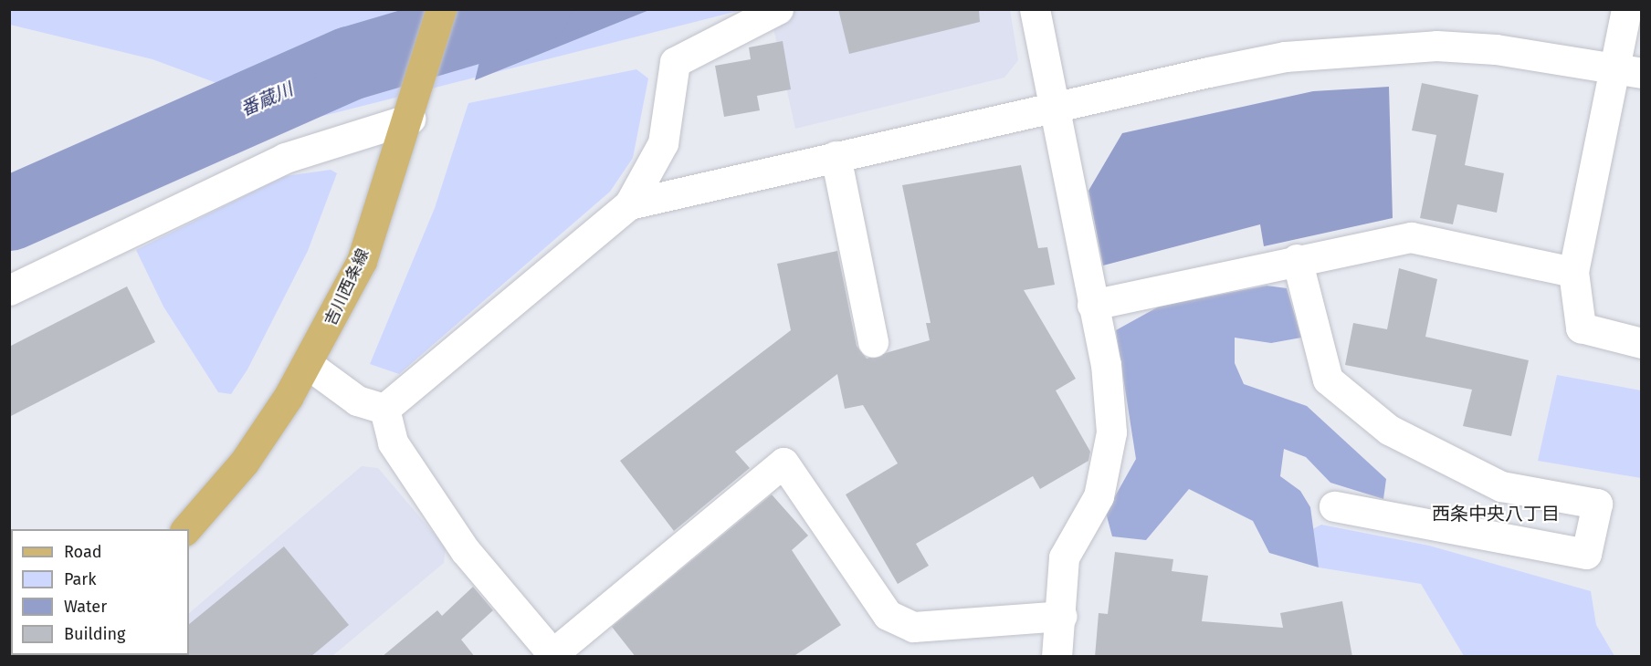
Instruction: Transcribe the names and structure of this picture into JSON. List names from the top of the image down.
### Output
{
  "streets": {
    "main road": ["吉川西条線"]
  },
  "districts": ["西条中央八丁目"],
  "water": ["番蔵川"],
  "legend": [
    "Road",
    "Park",
    "Water",
    "Building"
  ]
}
